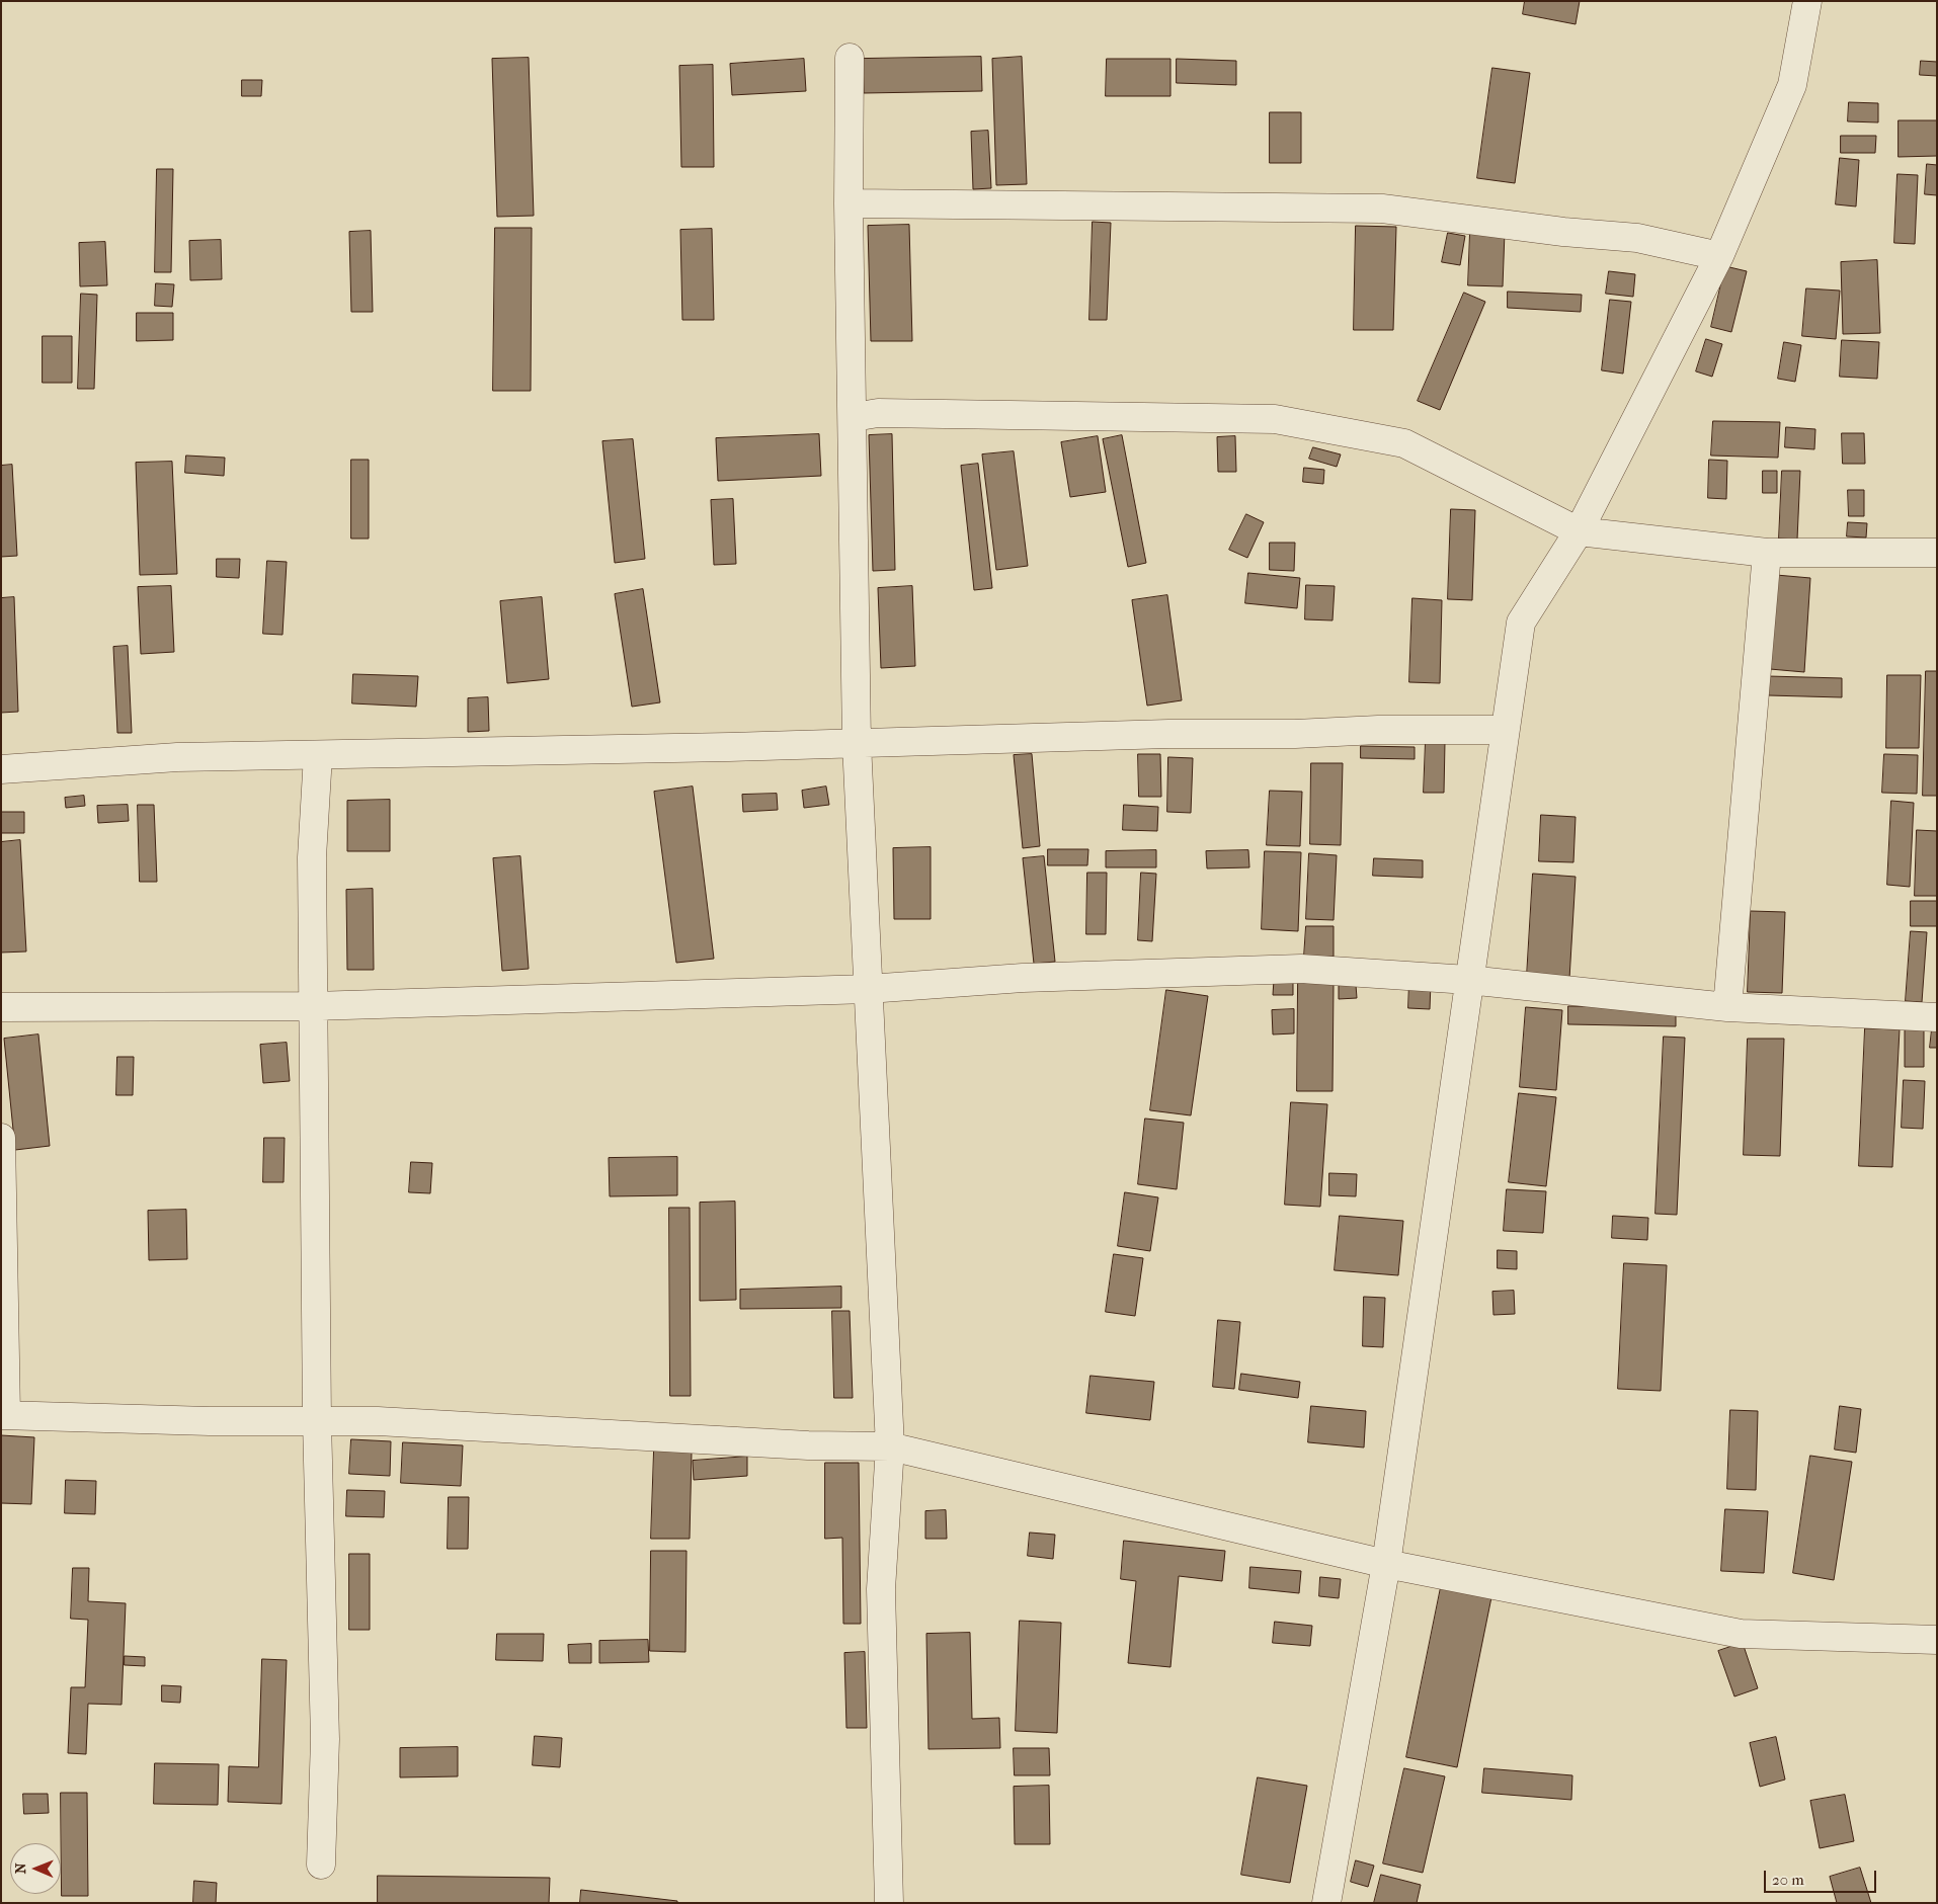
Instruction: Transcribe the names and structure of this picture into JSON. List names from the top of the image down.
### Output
{
  "scale_bar": "20 m",
  "north": "left"
}
